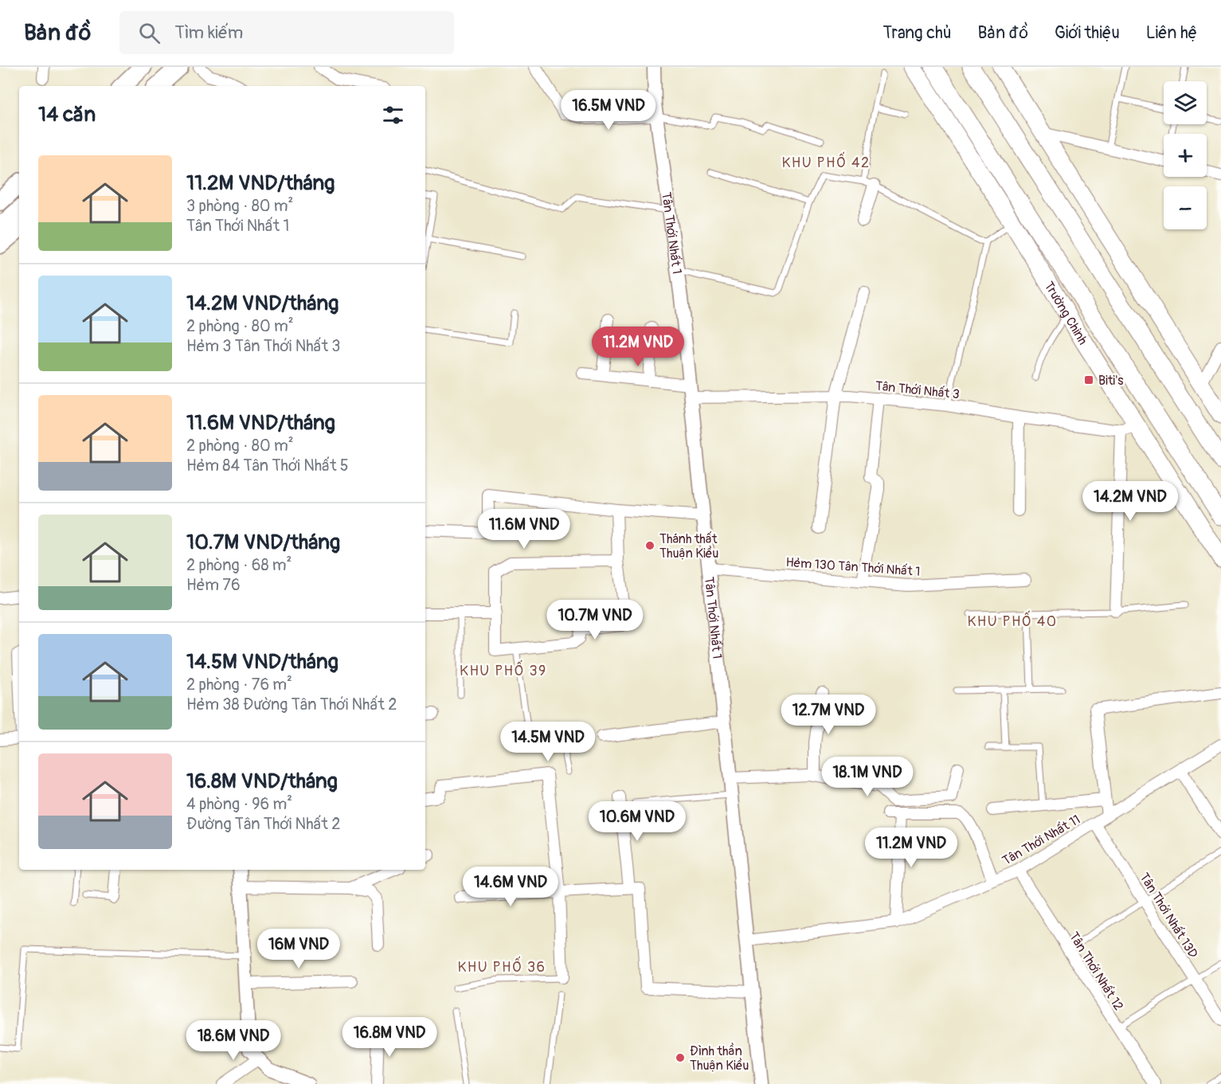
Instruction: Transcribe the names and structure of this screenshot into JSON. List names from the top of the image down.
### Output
{
  "streets": {
    "main road": ["Trường Chinh"],
    "street": [
      "Tân Thới Nhất 1",
      "Tân Thới Nhất 3",
      "Hẻm 130 Tân Thới Nhất 1",
      "Tân Thới Nhất 11",
      "Tân Thới Nhất 13D",
      "Tân Thới Nhất 12"
    ]
  },
  "crossings": [
    ["Tân Thới Nhất 1", "Tân Thới Nhất 3"],
    ["Tân Thới Nhất 1", "Hẻm 130 Tân Thới Nhất 1"],
    ["Tân Thới Nhất 1", "Tân Thới Nhất 11"],
    ["Trường Chinh", "Tân Thới Nhất 3"],
    ["Tân Thới Nhất 11", "Tân Thới Nhất 13D"],
    ["Tân Thới Nhất 11", "Tân Thới Nhất 12"]
  ],
  "districts": [
    "KHU PHỐ 42",
    "KHU PHỐ 40",
    "KHU PHỐ 39",
    "KHU PHỐ 36"
  ],
  "places": {
    "transit": ["Biti's"],
    "other": ["Thánh thất Thuận Kiều", "Đình thần Thuận Kiều"]
  },
  "page": {
    "header": "Bản đồ",
    "search": "Tìm kiếm",
    "nav": [
      "Trang chủ",
      "Bản đồ",
      "Giới thiệu",
      "Liên hệ"
    ],
    "map_buttons": ["+", "−"],
    "heading": "14 căn",
    "price": [
      "16.5M VND",
      "11.2M VND",
      "14.2M VND",
      "11.6M VND",
      "10.7M VND",
      "12.7M VND",
      "14.5M VND",
      "18.1M VND",
      "10.6M VND",
      "11.2M VND",
      "14.6M VND",
      "16M VND",
      "16.8M VND",
      "18.6M VND"
    ],
    "list": [
      {
        "name": "11.2M VND/tháng",
        "note": "3 phòng · 80 m² · Tân Thới Nhất 1"
      },
      {
        "name": "14.2M VND/tháng",
        "note": "2 phòng · 80 m² · Hẻm 3 Tân Thới Nhất 3"
      },
      {
        "name": "11.6M VND/tháng",
        "note": "2 phòng · 80 m² · Hẻm 84 Tân Thới Nhất 5"
      },
      {
        "name": "10.7M VND/tháng",
        "note": "2 phòng · 68 m² · Hẻm 76"
      },
      {
        "name": "14.5M VND/tháng",
        "note": "2 phòng · 76 m² · Hẻm 38 Đường Tân Thới Nhất 2"
      },
      {
        "name": "16.8M VND/tháng",
        "note": "4 phòng · 96 m² · Đường Tân Thới Nhất 2"
      }
    ]
  }
}
